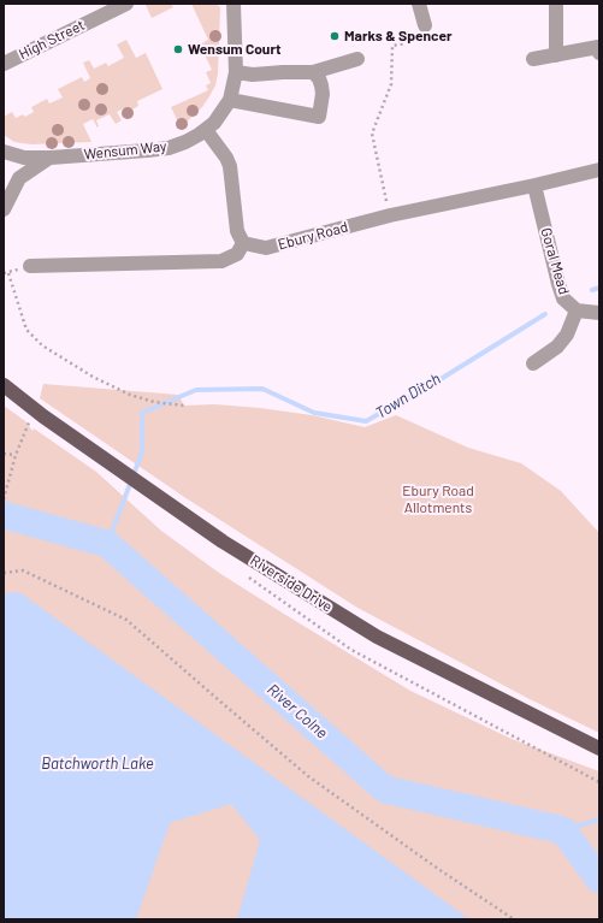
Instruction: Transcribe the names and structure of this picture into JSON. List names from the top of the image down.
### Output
{
  "streets": {
    "main road": ["Riverside Drive"],
    "street": [
      "High Street",
      "Wensum Way",
      "Ebury Road",
      "Goral Mead"
    ]
  },
  "crossings": [
    ["Ebury Road", "Goral Mead"]
  ],
  "water": ["Town Ditch", "River Colne", "Batchworth Lake"],
  "parks": ["Ebury Road Allotments"],
  "places": ["Marks & Spencer", "Wensum Court"]
}
